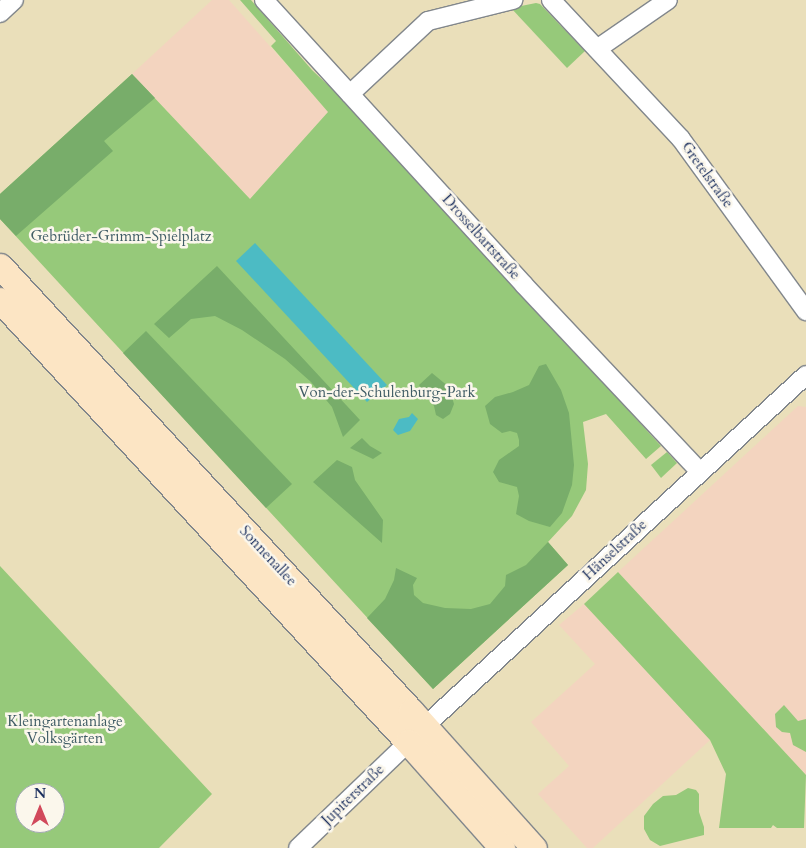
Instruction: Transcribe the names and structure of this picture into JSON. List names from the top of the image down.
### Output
{
  "streets": {
    "main road": ["Sonnenallee"],
    "street": [
      "Gretelstraße",
      "Drosselbartstraße",
      "Hänselstraße",
      "Jupiterstraße"
    ]
  },
  "crossings": [
    ["Drosselbartstraße", "Hänselstraße"],
    ["Hänselstraße", "Sonnenallee"],
    ["Hänselstraße", "Jupiterstraße"],
    ["Sonnenallee", "Jupiterstraße"]
  ],
  "parks": ["Gebrüder-Grimm-Spielplatz", "Von-der-Schulenburg-Park", "Kleingartenanlage Volksgärten"],
  "north": "top"
}
